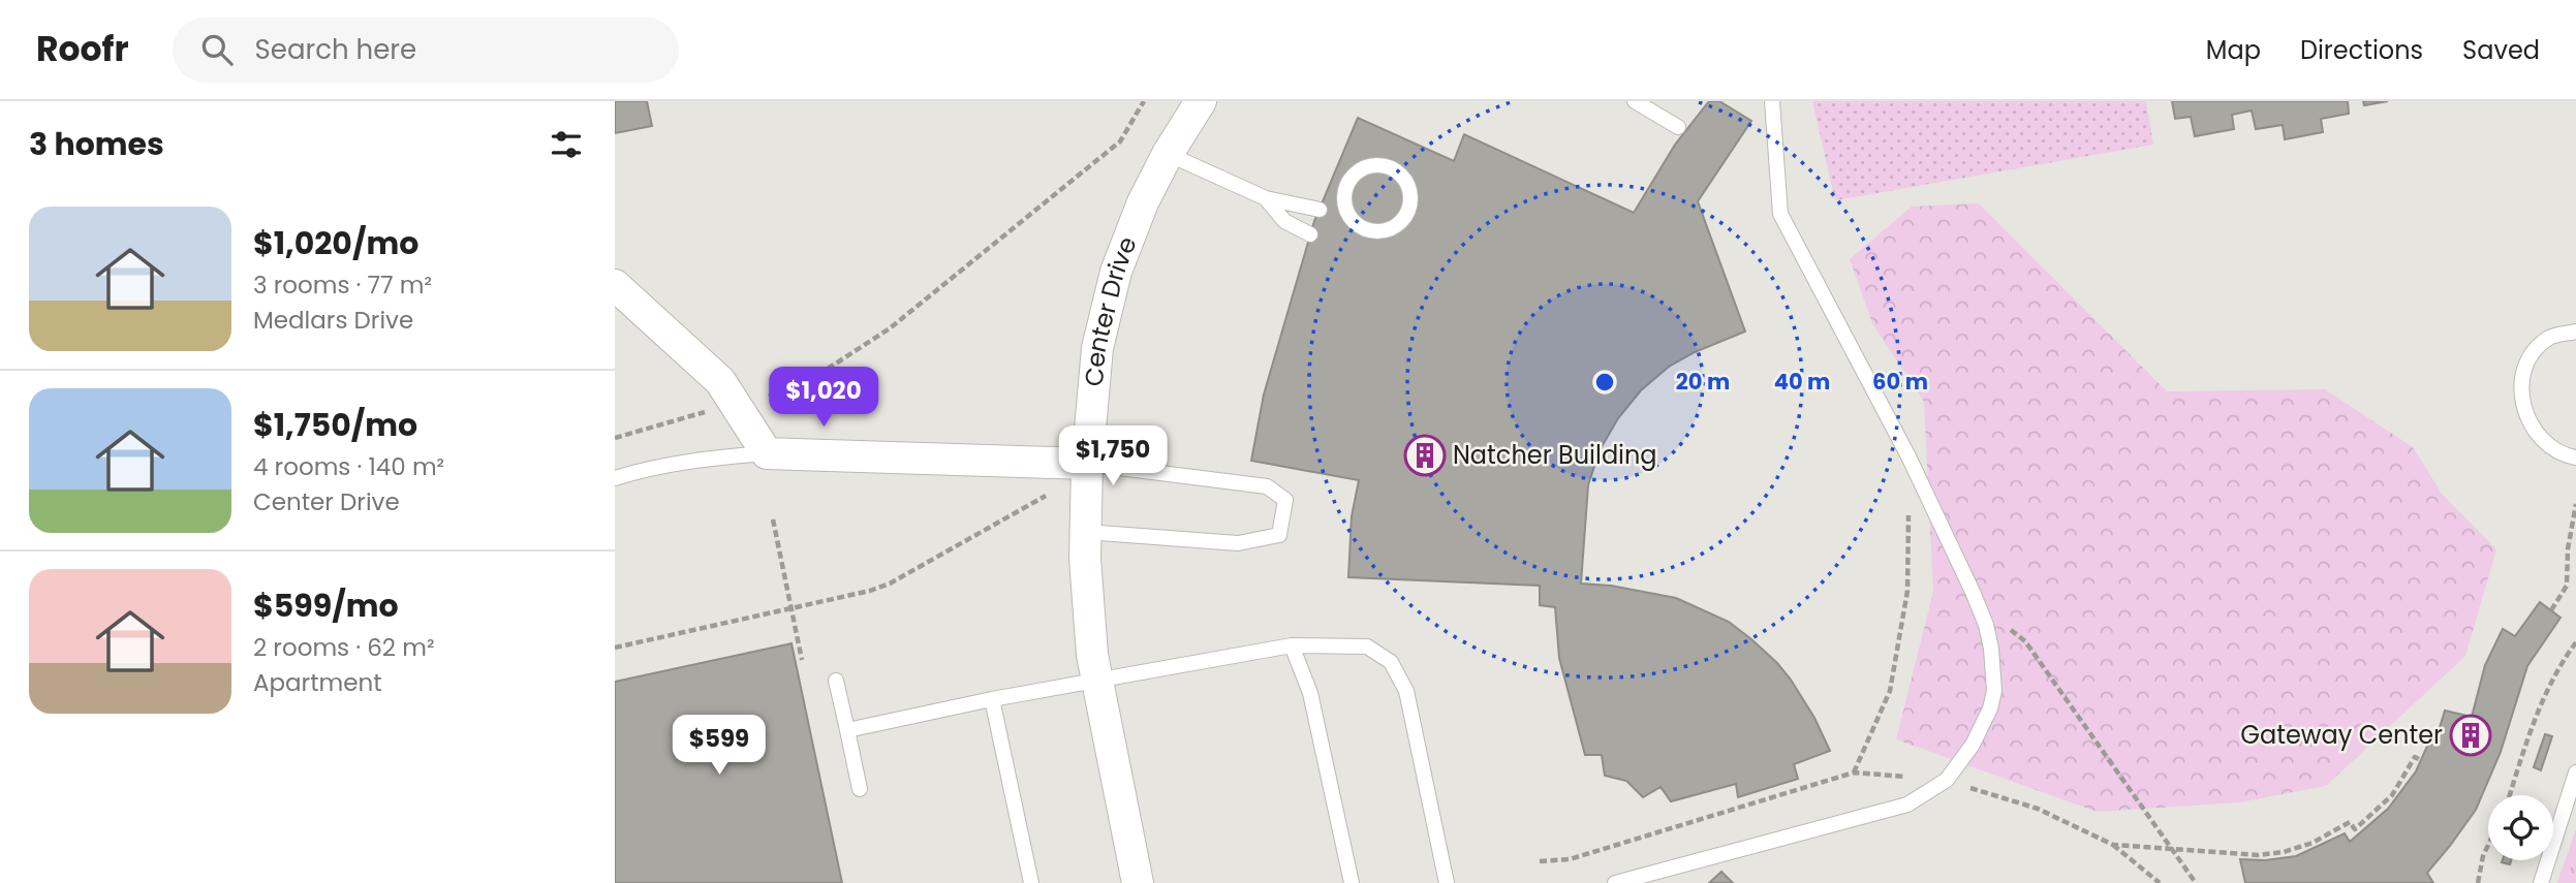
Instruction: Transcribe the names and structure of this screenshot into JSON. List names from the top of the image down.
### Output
{
  "streets": {
    "street": ["Center Drive"]
  },
  "places": {
    "building": ["Natcher Building", "Gateway Center"]
  },
  "page": {
    "header": "Roofr",
    "search": "Search here",
    "nav": ["Map", "Directions", "Saved"],
    "heading": "3 homes",
    "list": [
      {
        "name": "$1,020/mo",
        "note": "3 rooms · 77 m² · Medlars Drive"
      },
      {
        "name": "$1,750/mo",
        "note": "4 rooms · 140 m² · Center Drive"
      },
      {
        "name": "$599/mo",
        "note": "2 rooms · 62 m² · Apartment"
      }
    ],
    "price": ["$1,020", "$1,750", "$599"]
  },
  "rings": ["20 m", "40 m", "60 m"]
}
